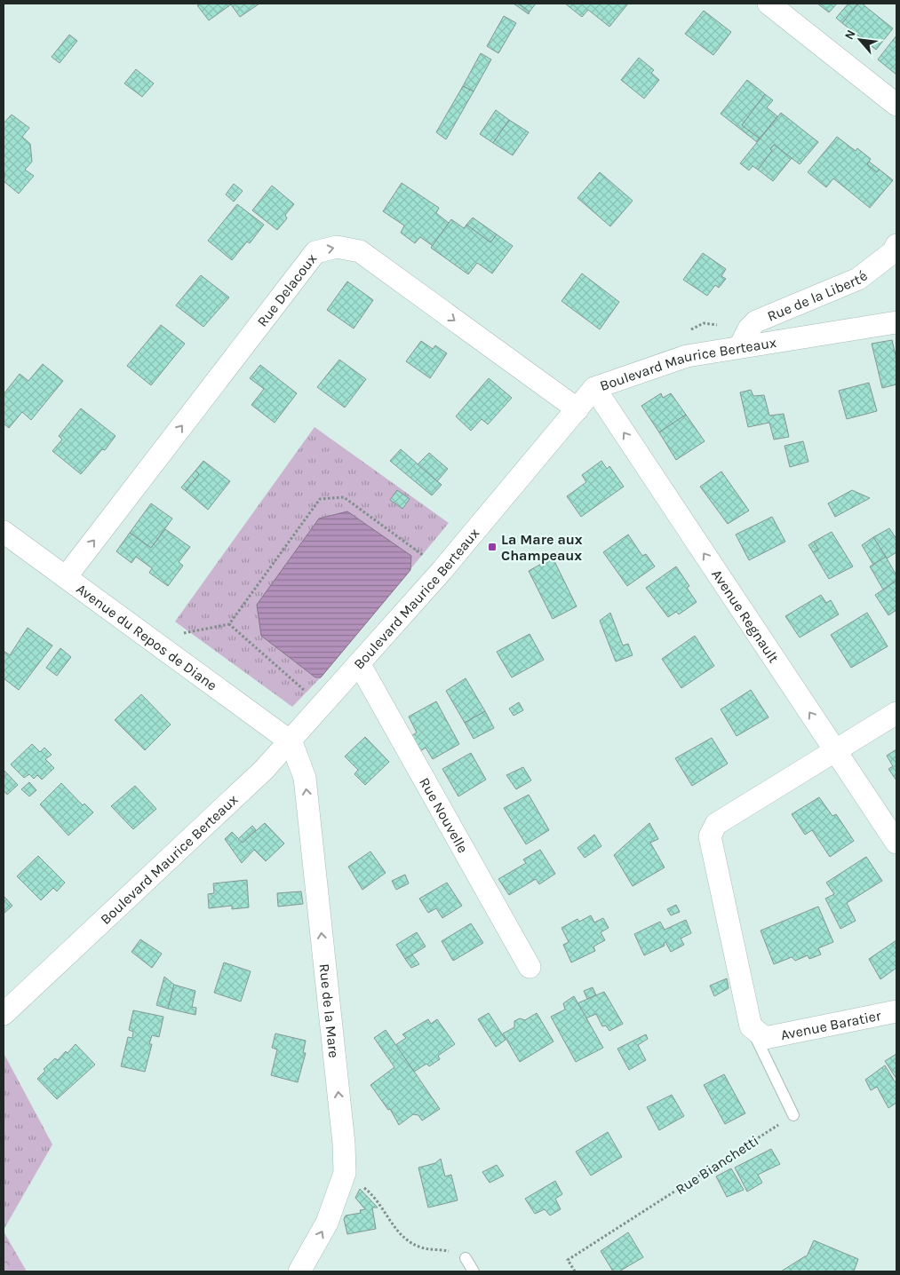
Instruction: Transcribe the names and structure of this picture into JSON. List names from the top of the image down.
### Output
{
  "streets": {
    "street": [
      "Rue Delacoux",
      "Rue de la Liberté",
      "Boulevard Maurice Berteaux",
      "Avenue Regnault",
      "Avenue du Repos de Diane",
      "Rue Nouvelle",
      "Rue de la Mare",
      "Avenue Baratier"
    ],
    "path": ["Rue Bianchetti"]
  },
  "crossings": [
    ["Rue Delacoux", "Boulevard Maurice Berteaux"],
    ["Rue Delacoux", "Avenue du Repos de Diane"],
    ["Rue de la Liberté", "Boulevard Maurice Berteaux"],
    ["Boulevard Maurice Berteaux", "Avenue Regnault"],
    ["Boulevard Maurice Berteaux", "Avenue du Repos de Diane"],
    ["Boulevard Maurice Berteaux", "Rue Nouvelle"],
    ["Boulevard Maurice Berteaux", "Rue de la Mare"],
    ["Avenue du Repos de Diane", "Rue de la Mare"]
  ],
  "one_way": ["Avenue Regnault", "Rue de la Mare"],
  "places": {
    "transit": ["La Mare aux Champeaux"]
  },
  "north": "top left"
}
